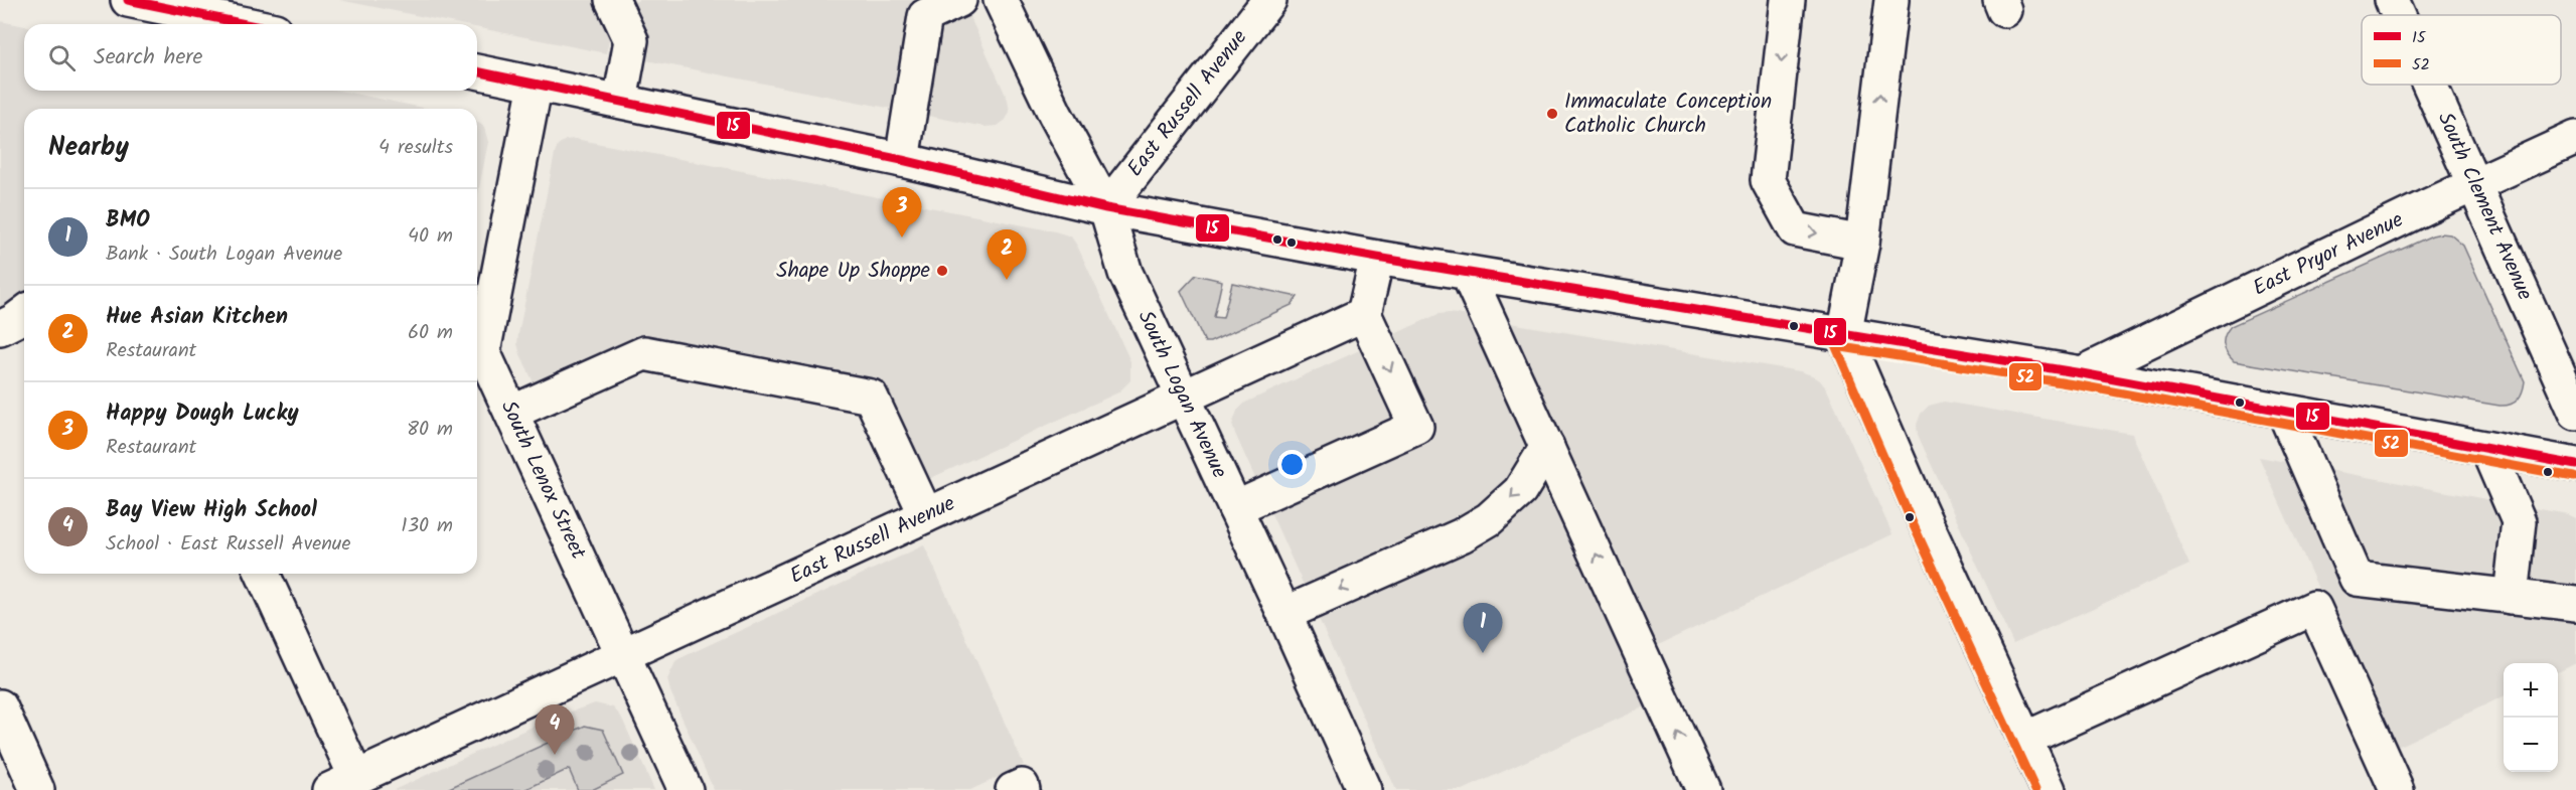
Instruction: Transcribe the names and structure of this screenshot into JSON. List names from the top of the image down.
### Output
{
  "streets": {
    "street": [
      "East Russell Avenue",
      "South Clement Avenue",
      "East Pryor Avenue",
      "South Logan Avenue",
      "South Lenox Street"
    ]
  },
  "crossings": [
    ["East Russell Avenue", "South Logan Avenue"],
    ["East Russell Avenue", "South Lenox Street"],
    ["South Clement Avenue", "East Pryor Avenue"]
  ],
  "places": ["Immaculate Conception Catholic Church", "Shape Up Shoppe"],
  "lines": ["transit line 15", "transit line 52"],
  "legend": ["15", "52"],
  "page": {
    "search": "Search here",
    "heading": ["Nearby", "4 results"],
    "pins": [
      "3",
      "2",
      "1",
      "4"
    ],
    "list": [
      {
        "mark": "1",
        "name": "BMO",
        "note": "Bank · South Logan Avenue",
        "value": "40 m"
      },
      {
        "mark": "2",
        "name": "Hue Asian Kitchen",
        "note": "Restaurant",
        "value": "60 m"
      },
      {
        "mark": "3",
        "name": "Happy Dough Lucky",
        "note": "Restaurant",
        "value": "80 m"
      },
      {
        "mark": "4",
        "name": "Bay View High School",
        "note": "School · East Russell Avenue",
        "value": "130 m"
      }
    ],
    "map_buttons": ["+", "−"]
  }
}
